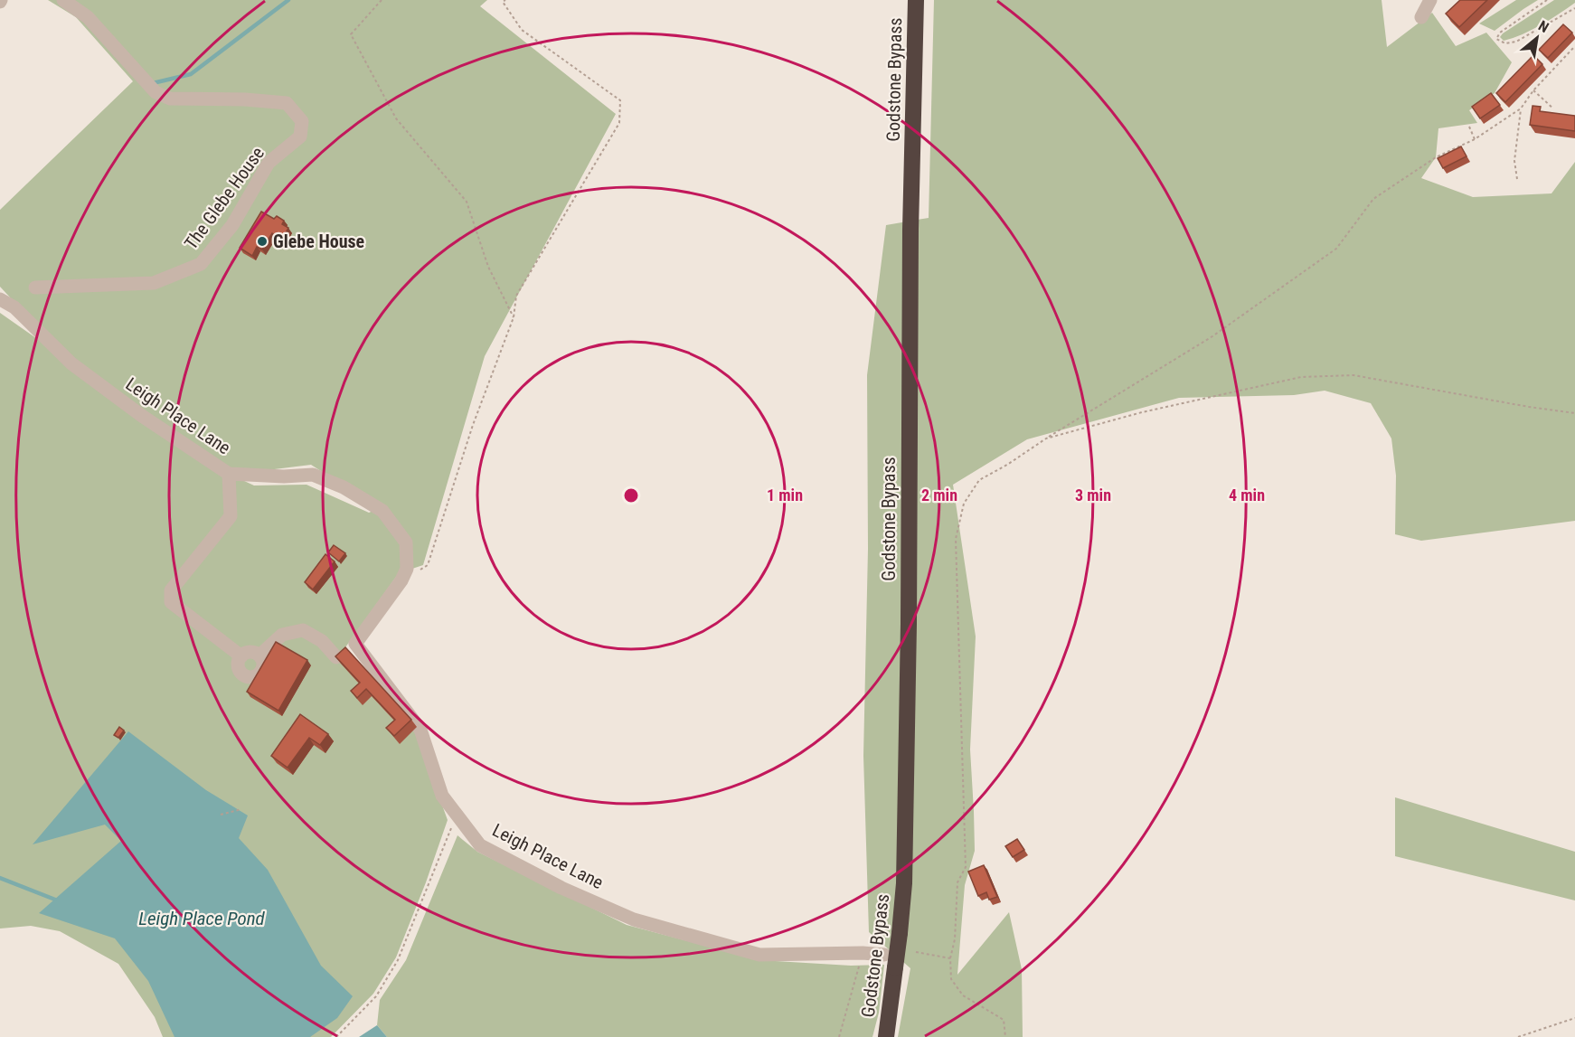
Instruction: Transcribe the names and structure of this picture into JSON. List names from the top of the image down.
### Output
{
  "streets": {
    "highway": ["Godstone Bypass"],
    "lane": ["The Glebe House", "Leigh Place Lane"]
  },
  "water": ["Leigh Place Pond"],
  "places": ["Glebe House"],
  "north": "top right",
  "rings": [
    "1 min",
    "2 min",
    "3 min",
    "4 min"
  ]
}
